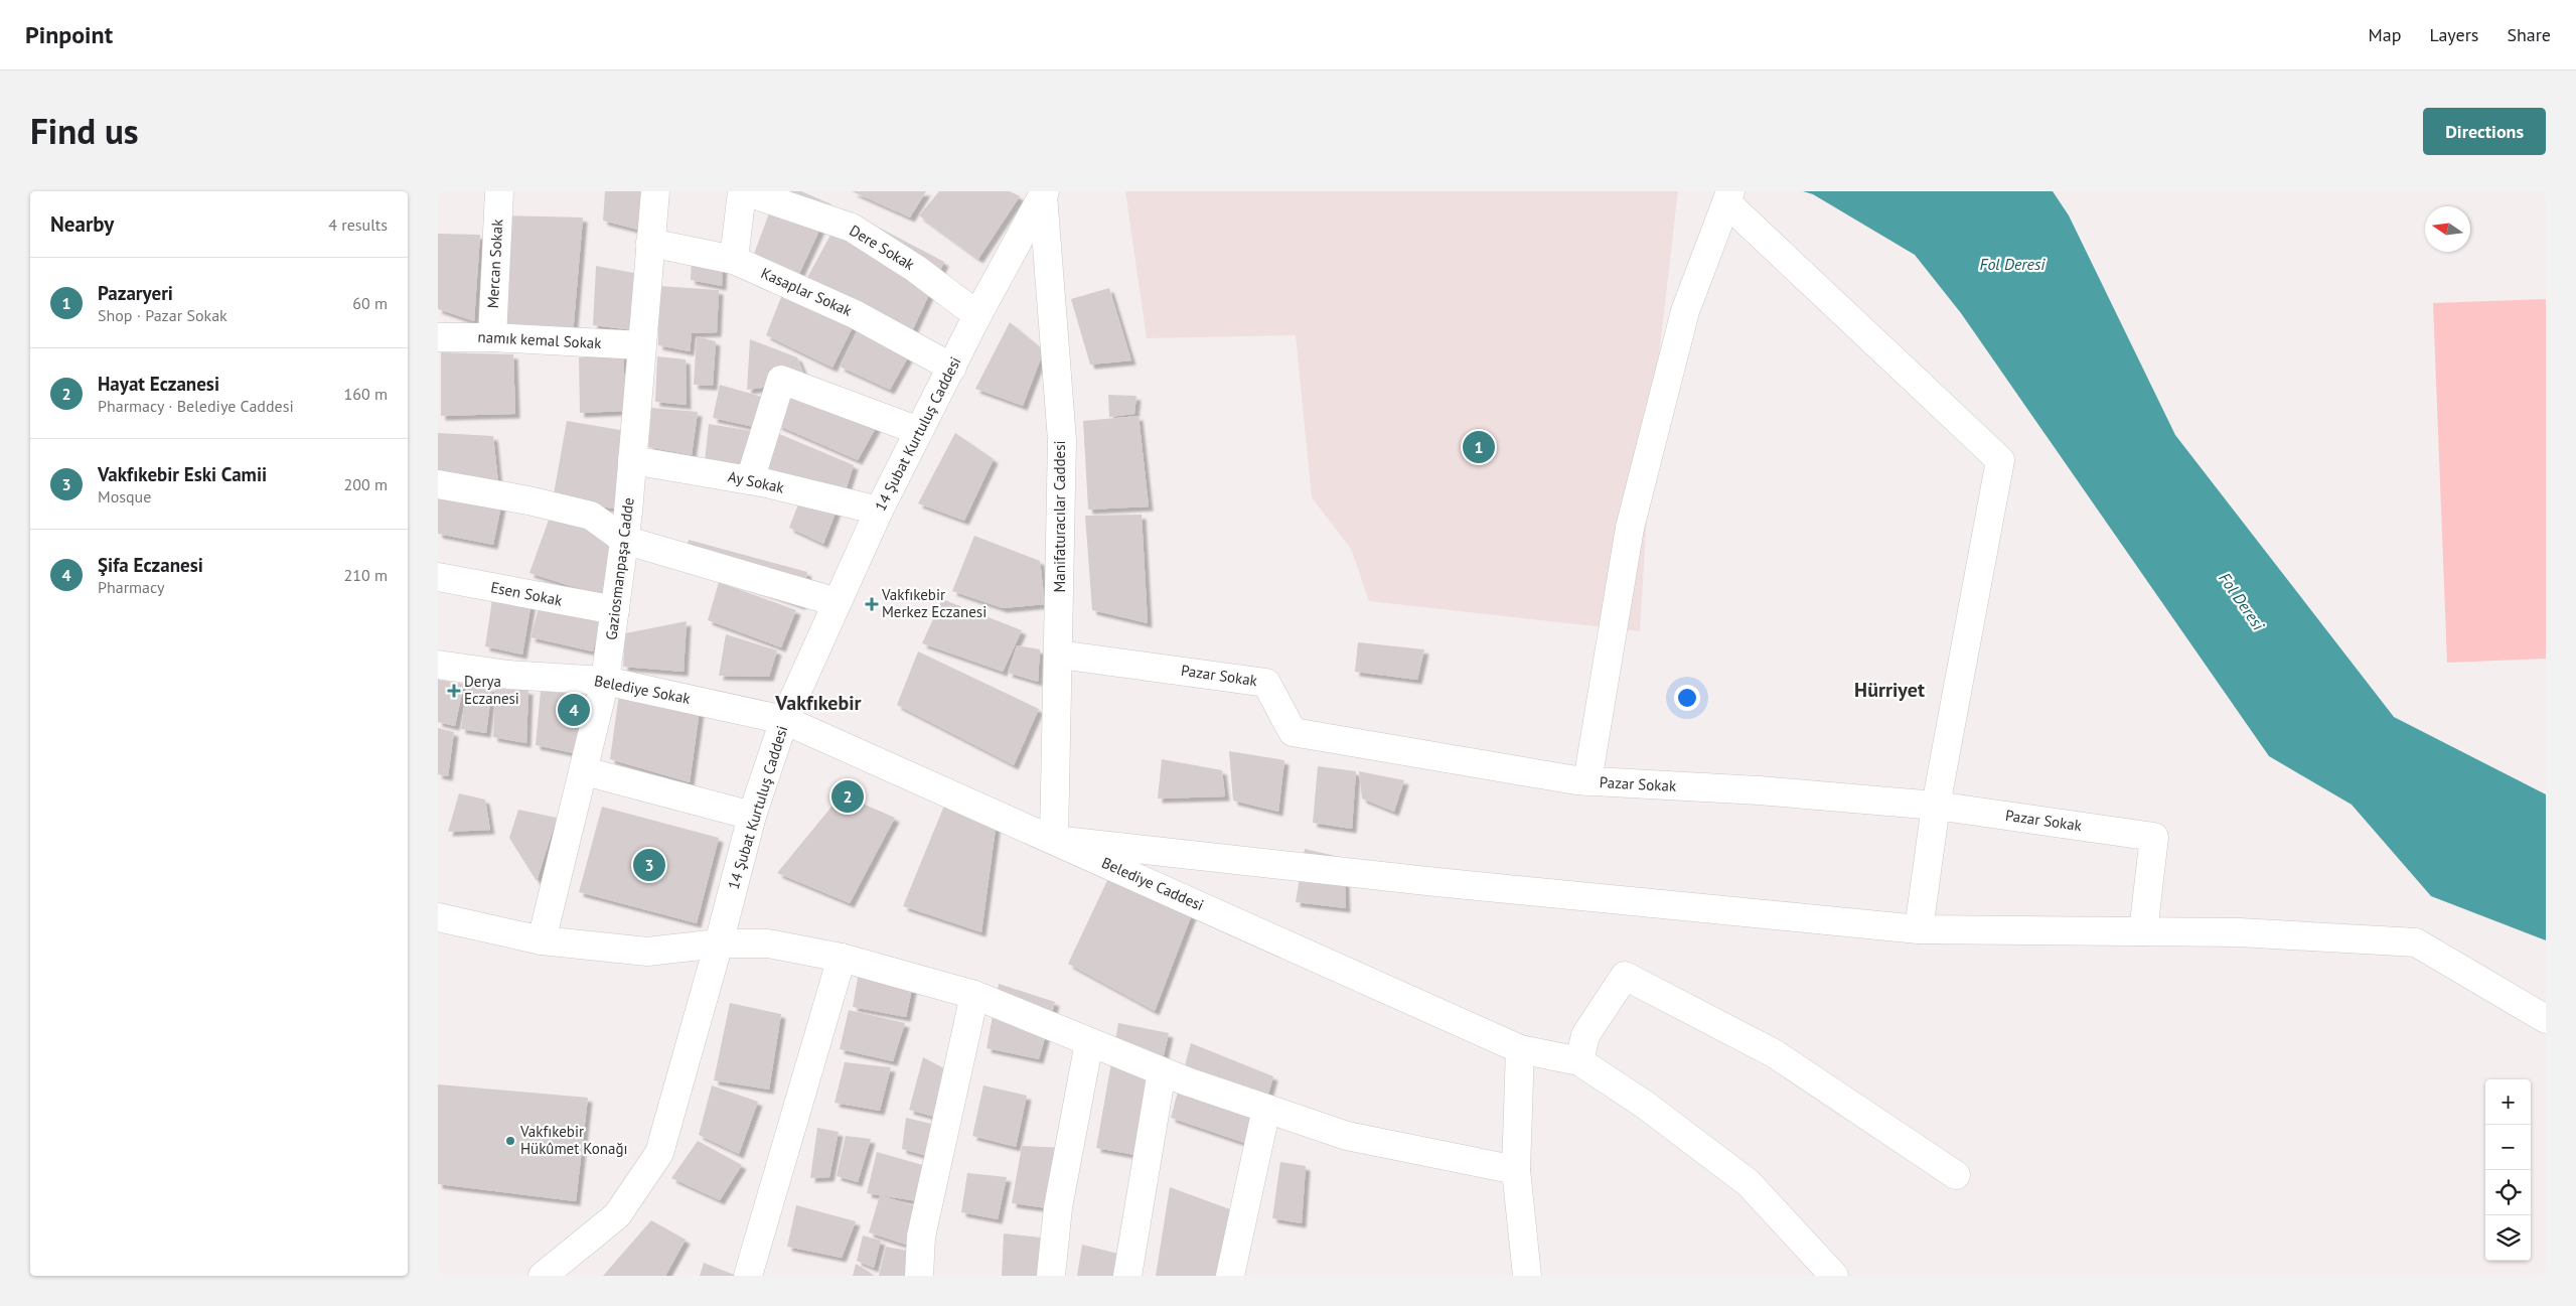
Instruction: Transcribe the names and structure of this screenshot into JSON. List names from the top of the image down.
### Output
{
  "streets": {
    "street": [
      "Dere Sokak",
      "Mercan Sokak",
      "Kasaplar Sokak",
      "namık kemal Sokak",
      "14 Şubat Kurtuluş Caddesi",
      "Ay Sokak",
      "Manifaturacılar Caddesi",
      "Gaziosmanpaşa Cadde",
      "Esen Sokak",
      "Pazar Sokak",
      "Belediye Sokak",
      "Belediye Caddesi"
    ]
  },
  "crossings": [
    ["Dere Sokak", "14 Şubat Kurtuluş Caddesi"],
    ["Mercan Sokak", "namık kemal Sokak"],
    ["Kasaplar Sokak", "14 Şubat Kurtuluş Caddesi"],
    ["Kasaplar Sokak", "Gaziosmanpaşa Cadde"],
    ["namık kemal Sokak", "Gaziosmanpaşa Cadde"],
    ["14 Şubat Kurtuluş Caddesi", "Ay Sokak"],
    ["14 Şubat Kurtuluş Caddesi", "Manifaturacılar Caddesi"],
    ["14 Şubat Kurtuluş Caddesi", "Belediye Sokak"],
    ["14 Şubat Kurtuluş Caddesi", "Belediye Caddesi"],
    ["Ay Sokak", "Gaziosmanpaşa Cadde"],
    ["Manifaturacılar Caddesi", "Pazar Sokak"],
    ["Manifaturacılar Caddesi", "Belediye Caddesi"],
    ["Gaziosmanpaşa Cadde", "Esen Sokak"],
    ["Gaziosmanpaşa Cadde", "Belediye Sokak"],
    ["Belediye Sokak", "Belediye Caddesi"]
  ],
  "districts": ["Hürriyet", "Vakfıkebir"],
  "water": ["Fol Deresi"],
  "places": {
    "health": ["Vakfıkebir Merkez Eczanesi", "Derya Eczanesi"],
    "other": ["Vakfıkebir Hükûmet Konağı"]
  },
  "north": "left",
  "page": {
    "header": "Pinpoint",
    "nav": ["Map", "Layers", "Share"],
    "title": "Find us",
    "buttons": "Directions",
    "heading": ["Nearby", "4 results"],
    "list": [
      {
        "mark": "1",
        "name": "Pazaryeri",
        "note": "Shop · Pazar Sokak",
        "value": "60 m"
      },
      {
        "mark": "2",
        "name": "Hayat Eczanesi",
        "note": "Pharmacy · Belediye Caddesi",
        "value": "160 m"
      },
      {
        "mark": "3",
        "name": "Vakfıkebir Eski Camii",
        "note": "Mosque",
        "value": "200 m"
      },
      {
        "mark": "4",
        "name": "Şifa Eczanesi",
        "note": "Pharmacy",
        "value": "210 m"
      }
    ],
    "pins": [
      "1",
      "4",
      "2",
      "3"
    ],
    "map_buttons": ["+", "−"]
  }
}
